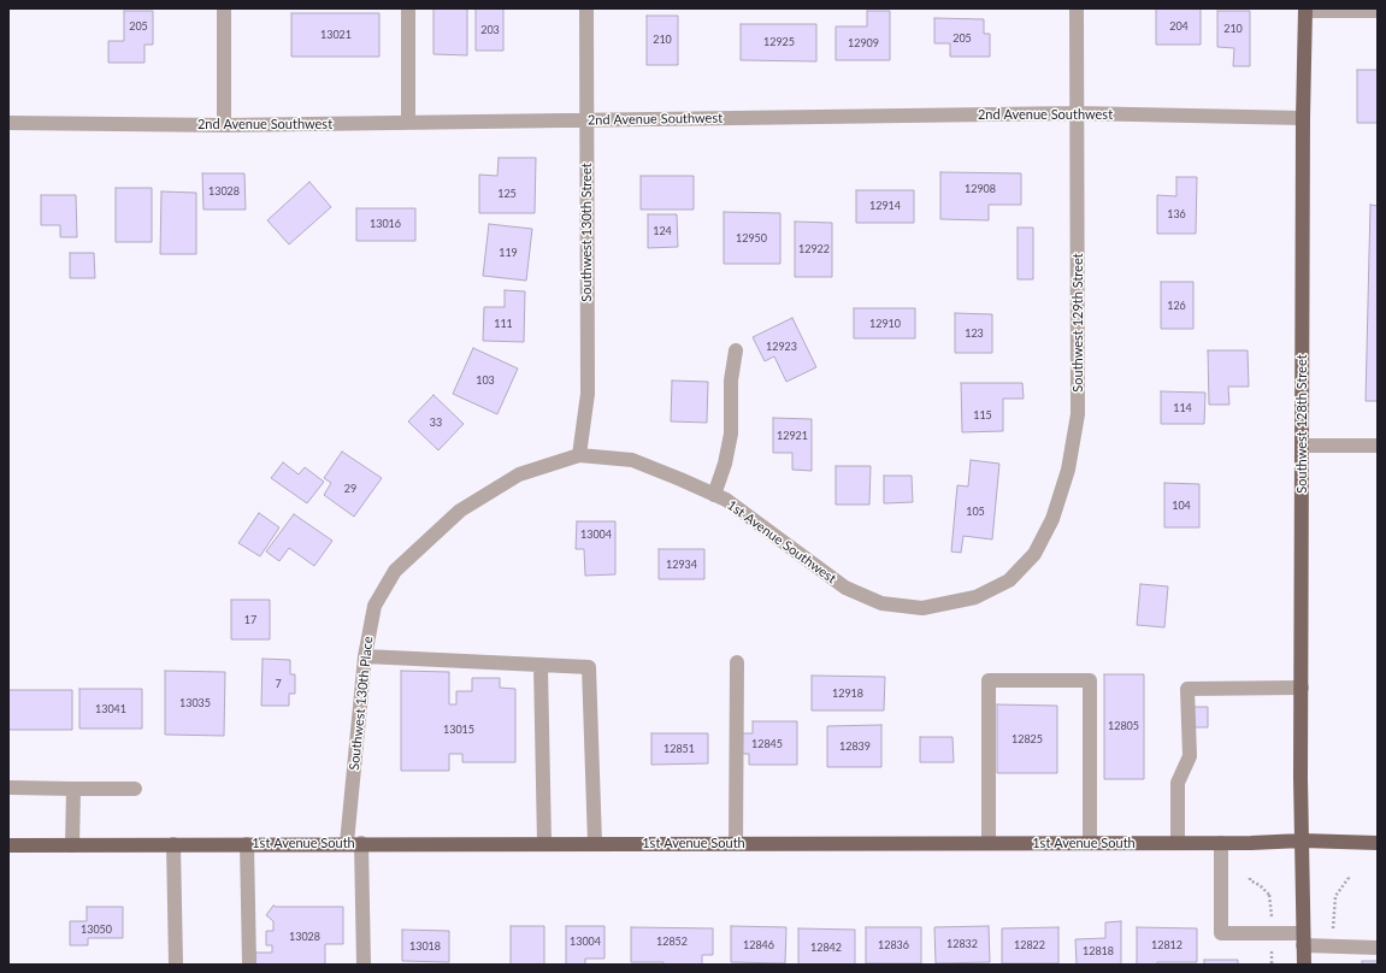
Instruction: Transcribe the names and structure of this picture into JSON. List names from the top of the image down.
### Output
{
  "streets": {
    "main road": ["Southwest 128th Street", "1st Avenue South"],
    "street": [
      "2nd Avenue Southwest",
      "Southwest 130th Street",
      "Southwest 129th Street",
      "1st Avenue Southwest",
      "Southwest 130th Place"
    ]
  },
  "crossings": [
    ["2nd Avenue Southwest", "Southwest 130th Street"],
    ["2nd Avenue Southwest", "Southwest 129th Street"],
    ["2nd Avenue Southwest", "Southwest 128th Street"],
    ["Southwest 130th Street", "1st Avenue Southwest"],
    ["Southwest 129th Street", "1st Avenue Southwest"],
    ["Southwest 128th Street", "1st Avenue South"],
    ["1st Avenue Southwest", "Southwest 130th Place"],
    ["Southwest 130th Place", "1st Avenue South"]
  ],
  "house_numbers": [
    "205",
    "204",
    "210",
    "203",
    "13021",
    "205",
    "210",
    "12925",
    "12909",
    "12908",
    "13028",
    "125",
    "12914",
    "136",
    "13016",
    "124",
    "12950",
    "12922",
    "119",
    "126",
    "111",
    "12910",
    "123",
    "12923",
    "103",
    "114",
    "115",
    "33",
    "12921",
    "29",
    "104",
    "105",
    "13004",
    "12934",
    "17",
    "7",
    "12918",
    "13035",
    "13041",
    "12805",
    "13015",
    "12825",
    "12845",
    "12839",
    "12851",
    "13050",
    "13028",
    "13004",
    "12852",
    "12832",
    "12846",
    "12836",
    "12822",
    "12812",
    "13018",
    "12842",
    "12818"
  ]
}
